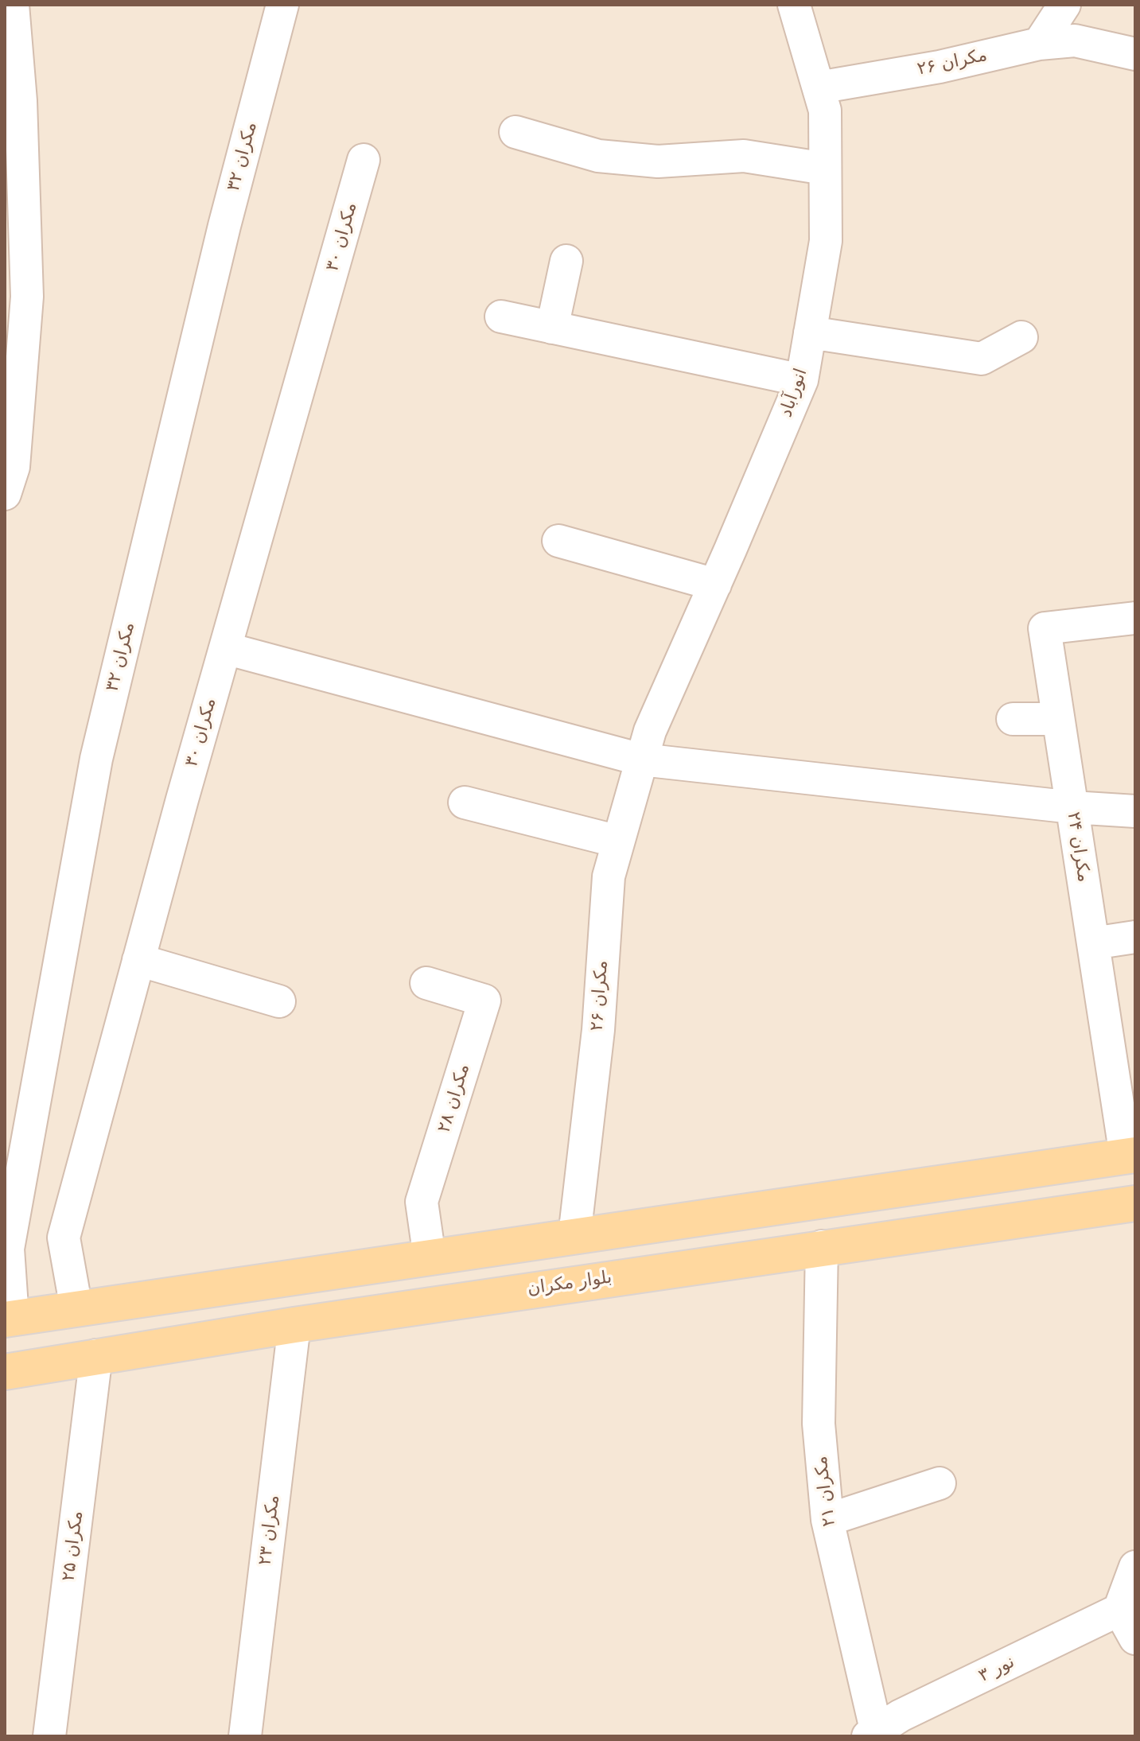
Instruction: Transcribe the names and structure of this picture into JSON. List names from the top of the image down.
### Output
{
  "streets": {
    "main road": ["بلوار مکران"],
    "street": [
      "مکران ۲۶",
      "مکران ۳۲",
      "مکران ۳۰",
      "انورآباد",
      "مکران ۲۴",
      "مکران ۲۸",
      "مکران ۲۱",
      "مکران ۲۳",
      "مکران ۲۵",
      "نور ۳"
    ]
  },
  "crossings": [
    ["مکران ۲۶", "انورآباد"],
    ["بلوار مکران", "مکران ۲۱"],
    ["بلوار مکران", "مکران ۲۳"],
    ["بلوار مکران", "مکران ۲۵"],
    ["مکران ۲۱", "نور ۳"]
  ]
}
